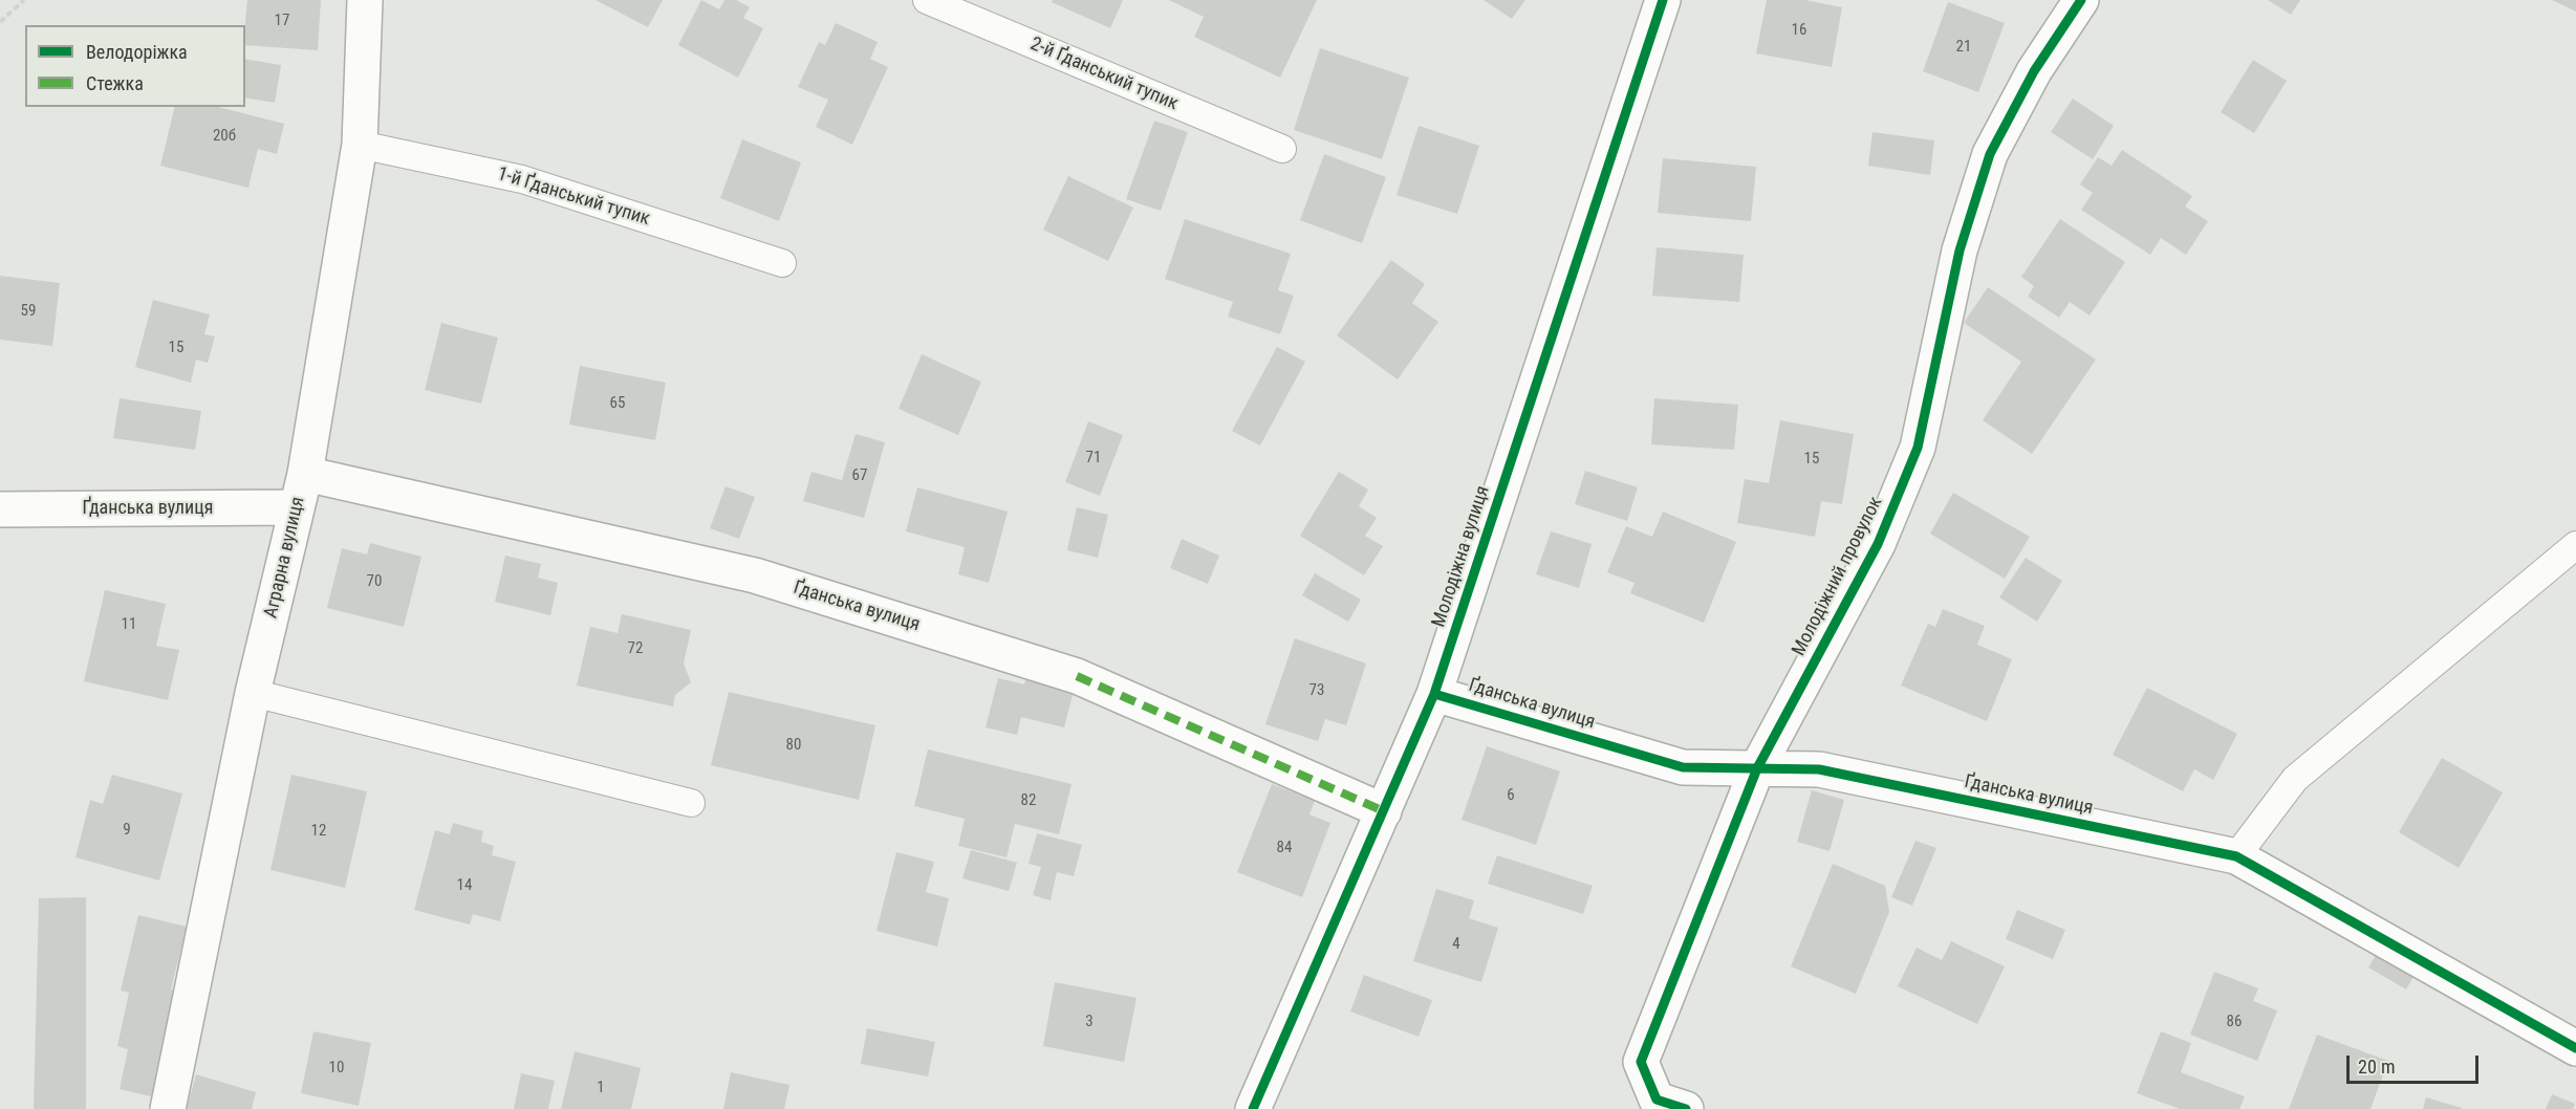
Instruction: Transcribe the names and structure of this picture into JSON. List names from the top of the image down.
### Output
{
  "streets": {
    "street": [
      "Ґданська вулиця",
      "Молодіжна вулиця",
      "Аграрна вулиця",
      "Молодіжний провулок"
    ],
    "lane": ["2-й Ґданський тупик", "1-й Ґданський тупик"]
  },
  "crossings": [
    ["1-й Ґданський тупик", "Аграрна вулиця"],
    ["Ґданська вулиця", "Молодіжна вулиця"],
    ["Ґданська вулиця", "Аграрна вулиця"],
    ["Ґданська вулиця", "Молодіжний провулок"]
  ],
  "house_numbers": [
    "17",
    "16",
    "21",
    "20б",
    "59",
    "15",
    "65",
    "71",
    "15",
    "67",
    "70",
    "11",
    "72",
    "73",
    "80",
    "6",
    "82",
    "9",
    "12",
    "84",
    "14",
    "4",
    "3",
    "86",
    "10",
    "1"
  ],
  "legend": ["Велодоріжка", "Стежка"],
  "scale_bar": "20 m"
}
